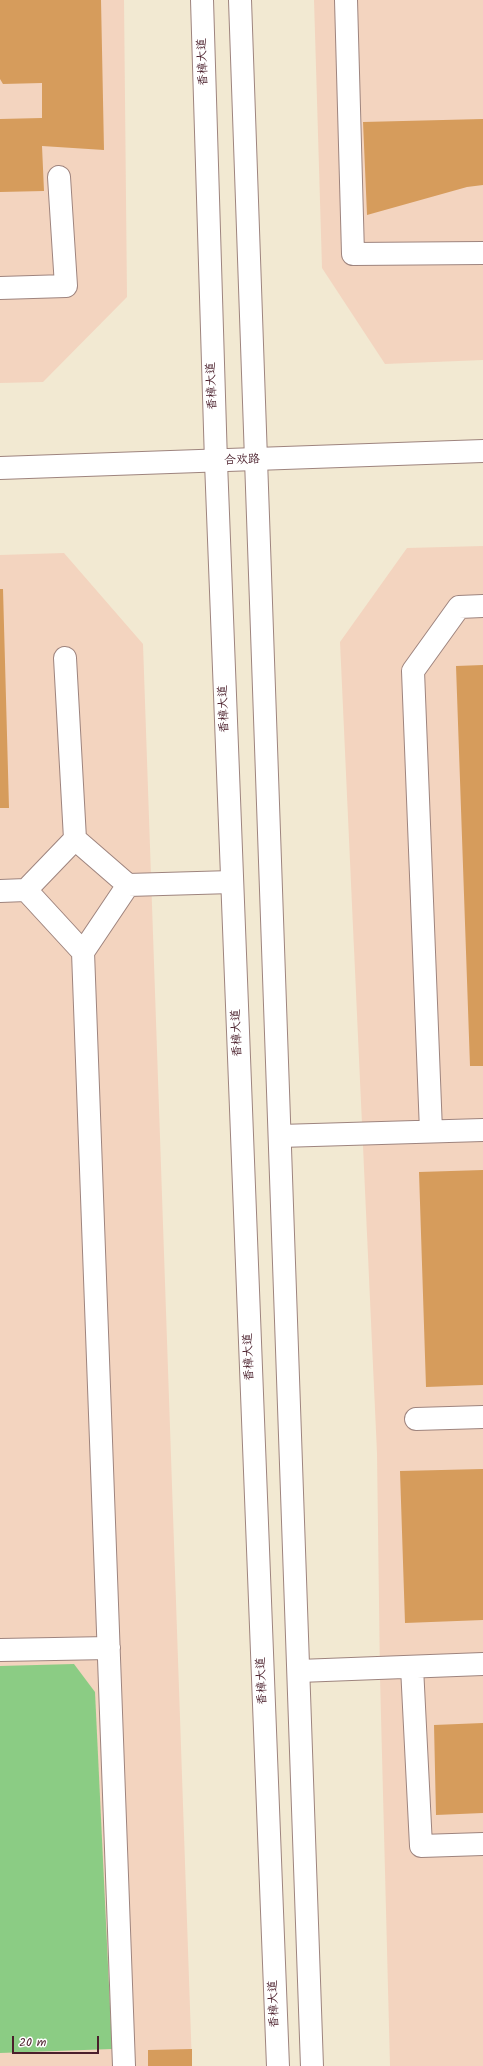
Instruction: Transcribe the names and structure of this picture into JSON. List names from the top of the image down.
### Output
{
  "streets": {
    "main road": ["香樟大道", "合欢路"]
  },
  "crossings": [
    ["香樟大道", "合欢路"]
  ],
  "scale_bar": "20 m"
}
